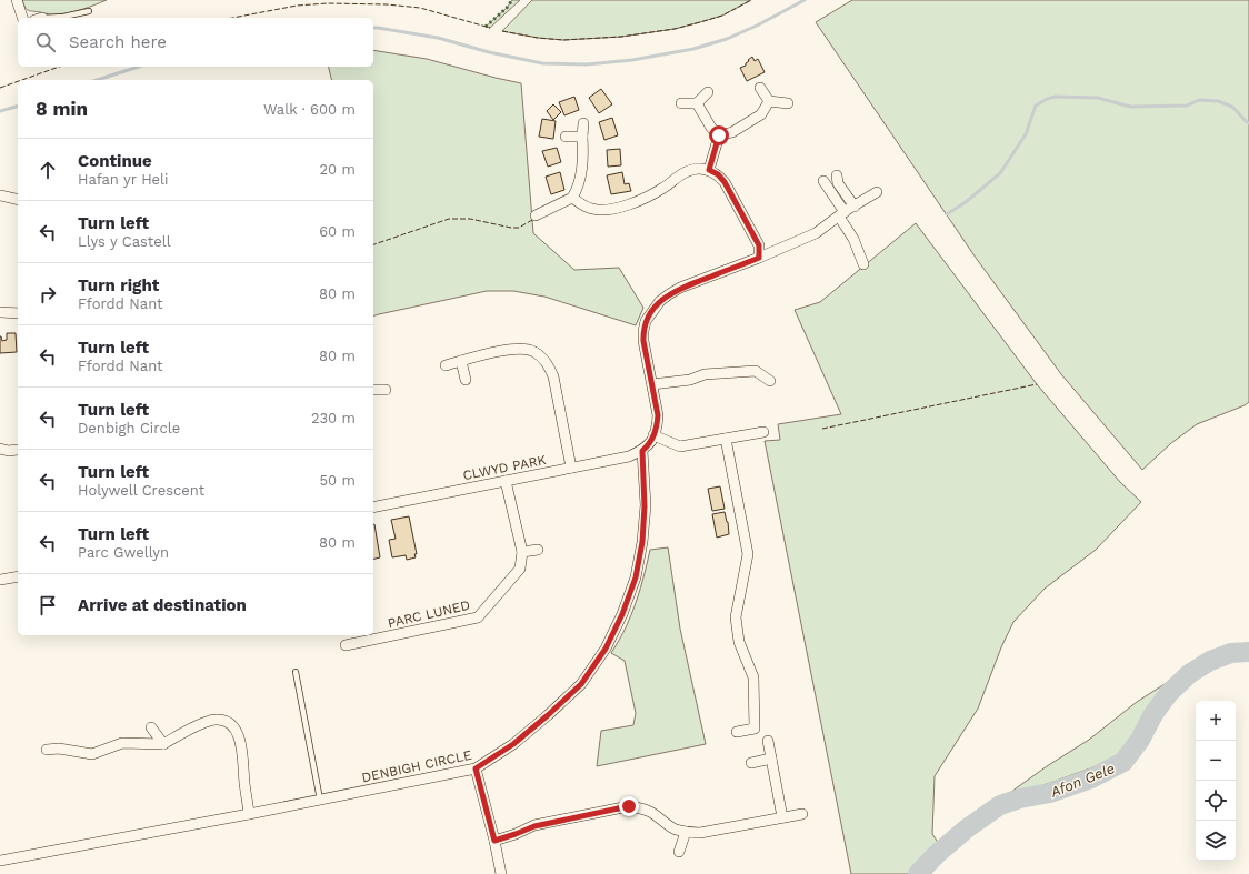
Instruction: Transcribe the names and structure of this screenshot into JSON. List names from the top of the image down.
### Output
{
  "streets": {
    "street": ["CLWYD PARK", "PARC LUNED", "DENBIGH CIRCLE"]
  },
  "crossings": [
    ["CLWYD PARK", "PARC LUNED"],
    ["CLWYD PARK", "DENBIGH CIRCLE"]
  ],
  "water": ["Afon Gele"],
  "page": {
    "search": "Search here",
    "heading": ["8 min", "Walk · 600 m"],
    "list": [
      ["Continue", "Hafan yr Heli", "20 m"],
      ["Turn left", "Llys y Castell", "60 m"],
      ["Turn right", "Ffordd Nant", "80 m"],
      ["Turn left", "Ffordd Nant", "80 m"],
      ["Turn left", "Denbigh Circle", "230 m"],
      ["Turn left", "Holywell Crescent", "50 m"],
      ["Turn left", "Parc Gwellyn", "80 m"],
      "Arrive at destination"
    ],
    "map_buttons": ["+", "−"]
  }
}
